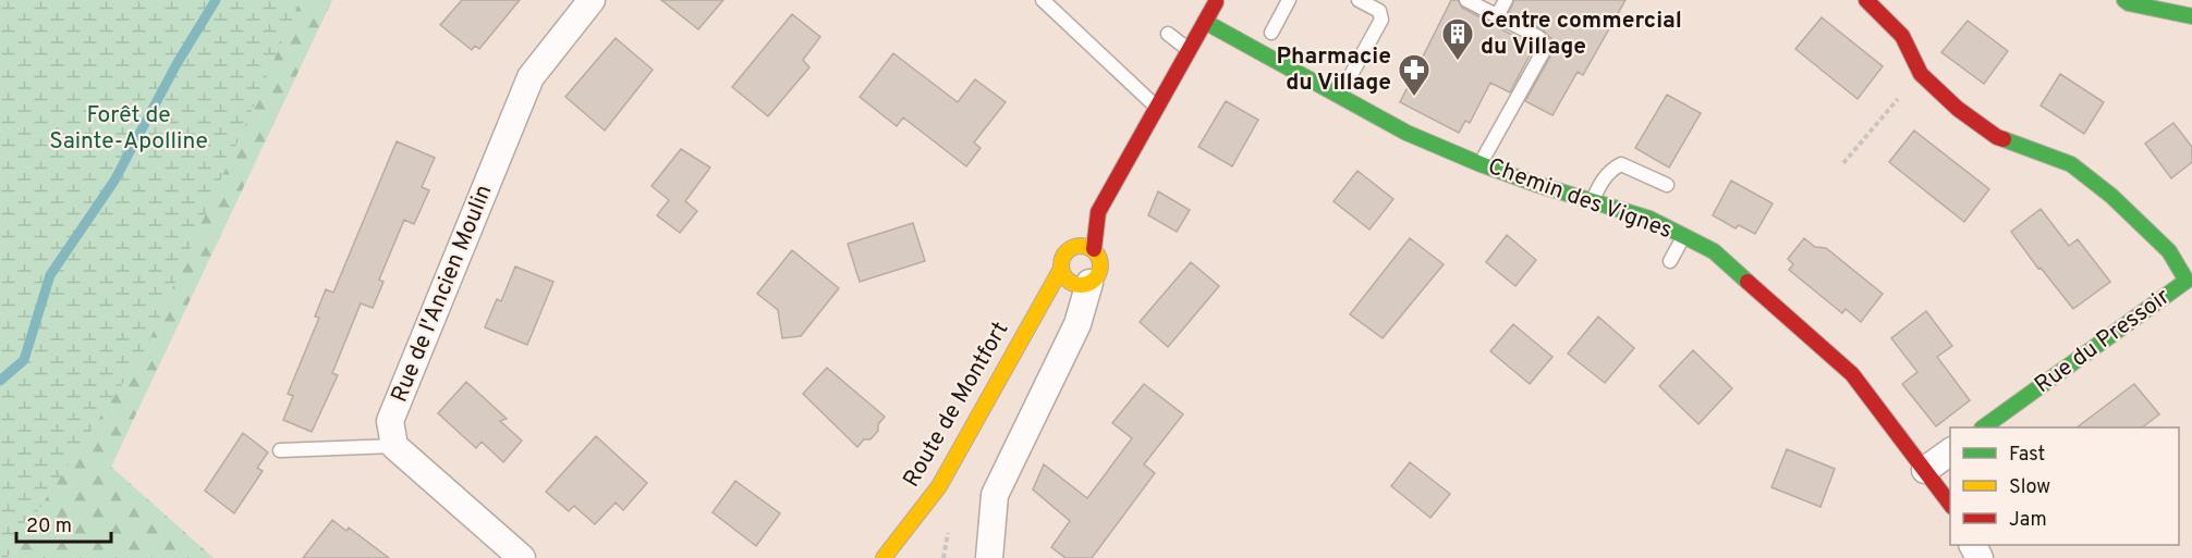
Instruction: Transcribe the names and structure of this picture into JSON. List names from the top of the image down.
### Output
{
  "streets": {
    "street": [
      "Chemin des Vignes",
      "Rue de l'Ancien Moulin",
      "Rue du Pressoir",
      "Route de Montfort"
    ]
  },
  "parks": ["Forêt de Sainte-Apolline"],
  "places": {
    "building": ["Centre commercial du Village"],
    "pharmacy": ["Pharmacie du Village"]
  },
  "legend": ["Fast", "Slow", "Jam"],
  "scale_bar": "20 m"
}
